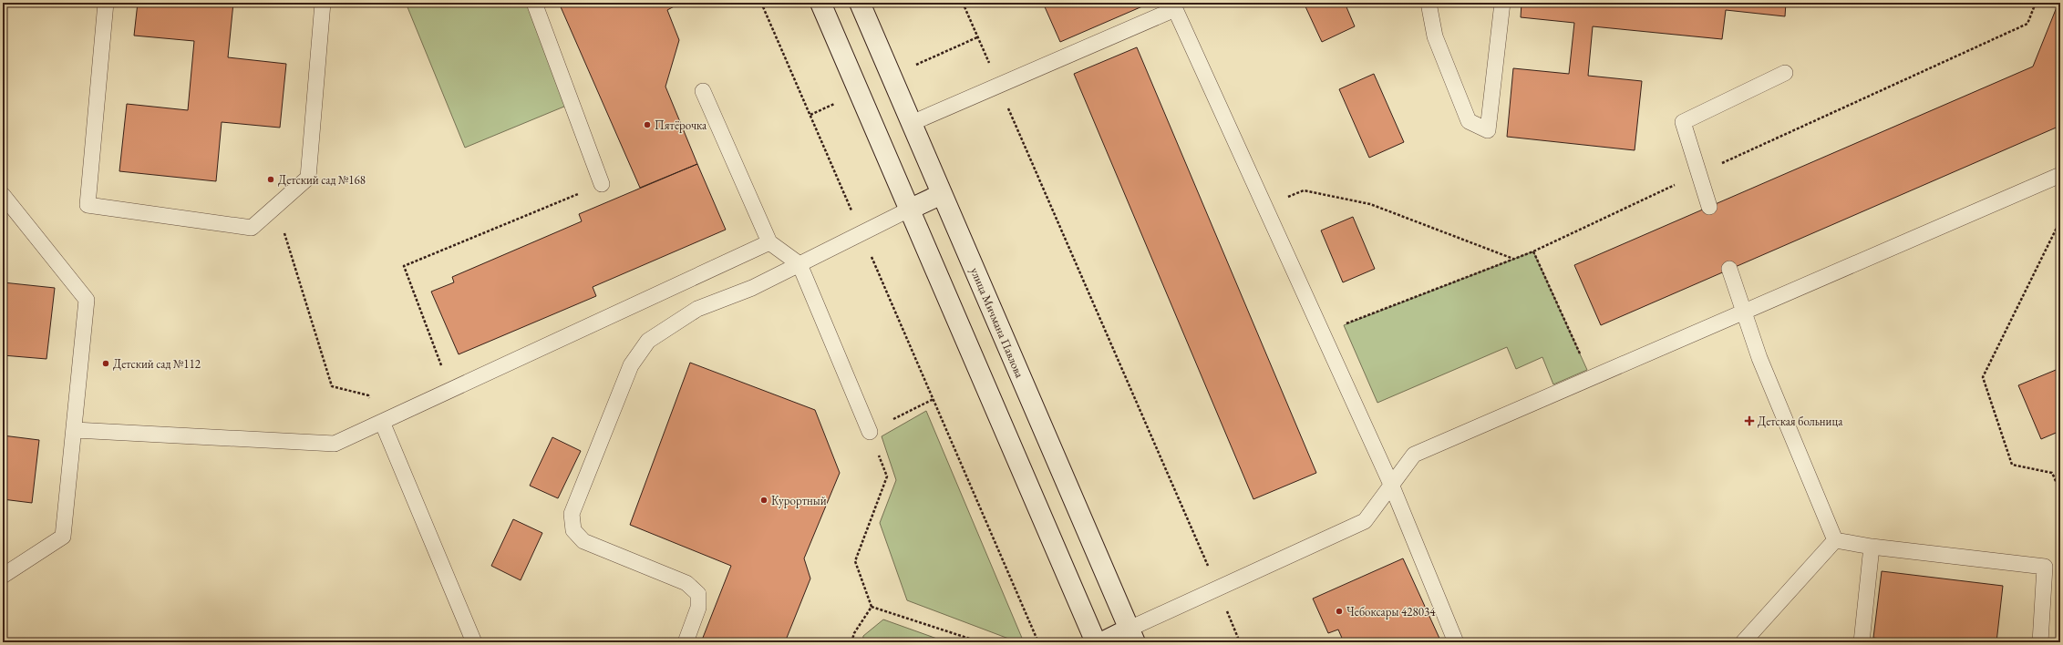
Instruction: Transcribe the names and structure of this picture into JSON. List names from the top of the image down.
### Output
{
  "streets": {
    "main road": ["улица Мичмана Павлова"]
  },
  "places": {
    "other": [
      "Пятёрочка",
      "Детский сад №168",
      "Детский сад №112",
      "Курортный",
      "Чебоксары 428034"
    ],
    "health": ["Детская больница"]
  }
}
